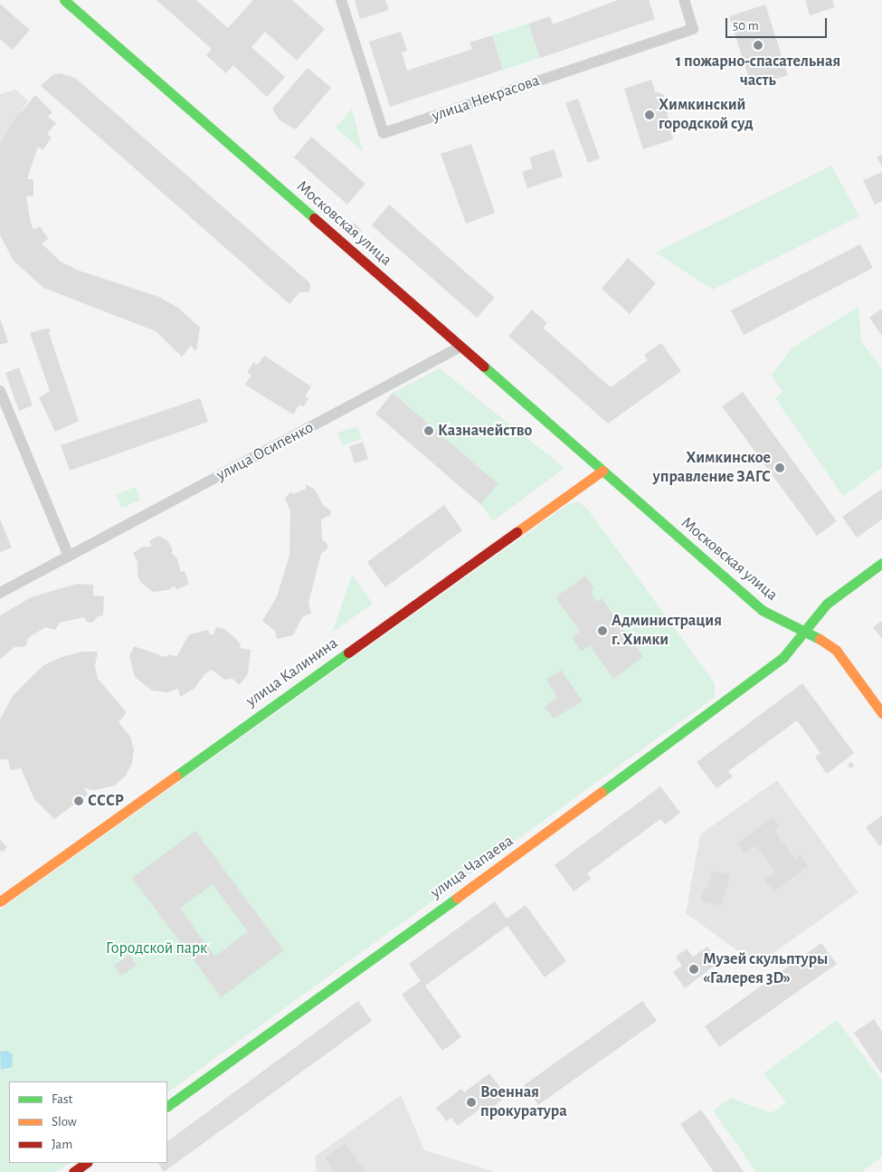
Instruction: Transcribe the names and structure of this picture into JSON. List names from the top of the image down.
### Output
{
  "streets": {
    "street": [
      "улица Некрасова",
      "Московская улица",
      "улица Осипенко",
      "улица Калинина",
      "улица Чапаева"
    ]
  },
  "crossings": [
    ["Московская улица", "улица Осипенко"],
    ["Московская улица", "улица Калинина"],
    ["Московская улица", "улица Чапаева"]
  ],
  "parks": ["Городской парк"],
  "places": [
    "1 пожарно-спасательная часть",
    "Химкинский городской суд",
    "Казначейство",
    "Химкинское управление ЗАГС",
    "Администрация г. Химки",
    "СССР",
    "Музей скульптуры «Галерея 3D»",
    "Военная прокуратура"
  ],
  "legend": ["Fast", "Slow", "Jam"],
  "scale_bar": "50 m"
}
